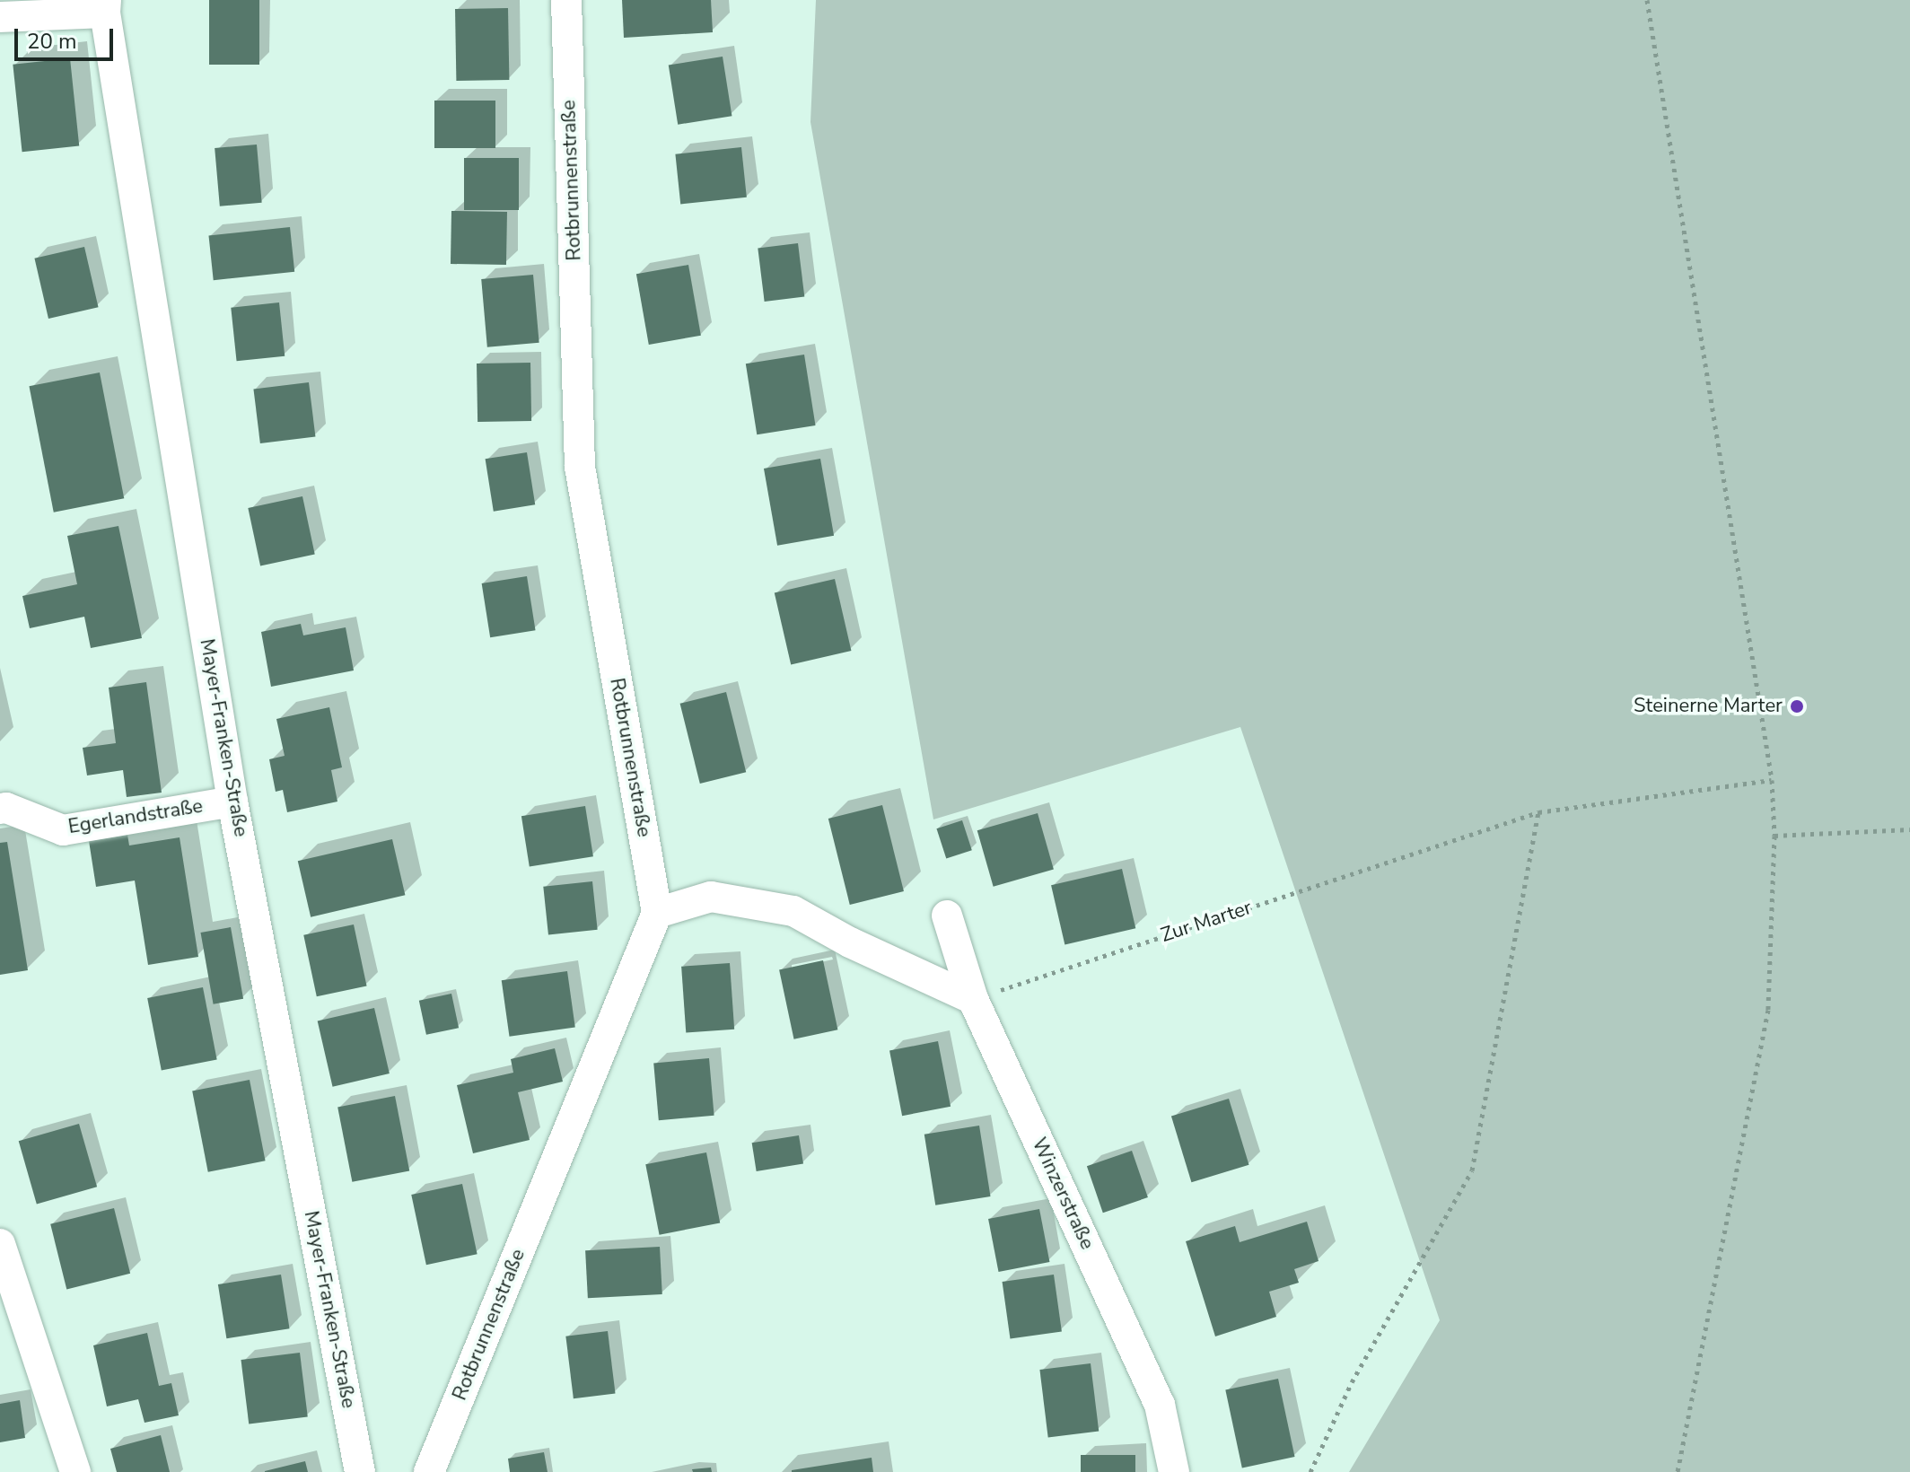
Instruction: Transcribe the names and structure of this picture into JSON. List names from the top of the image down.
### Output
{
  "streets": {
    "street": [
      "Rotbrunnenstraße",
      "Mayer-Franken-Straße",
      "Egerlandstraße",
      "Winzerstraße"
    ],
    "path": ["Zur Marter"]
  },
  "crossings": [
    ["Mayer-Franken-Straße", "Egerlandstraße"],
    ["Zur Marter", "Winzerstraße"]
  ],
  "places": ["Steinerne Marter"],
  "scale_bar": "20 m"
}
